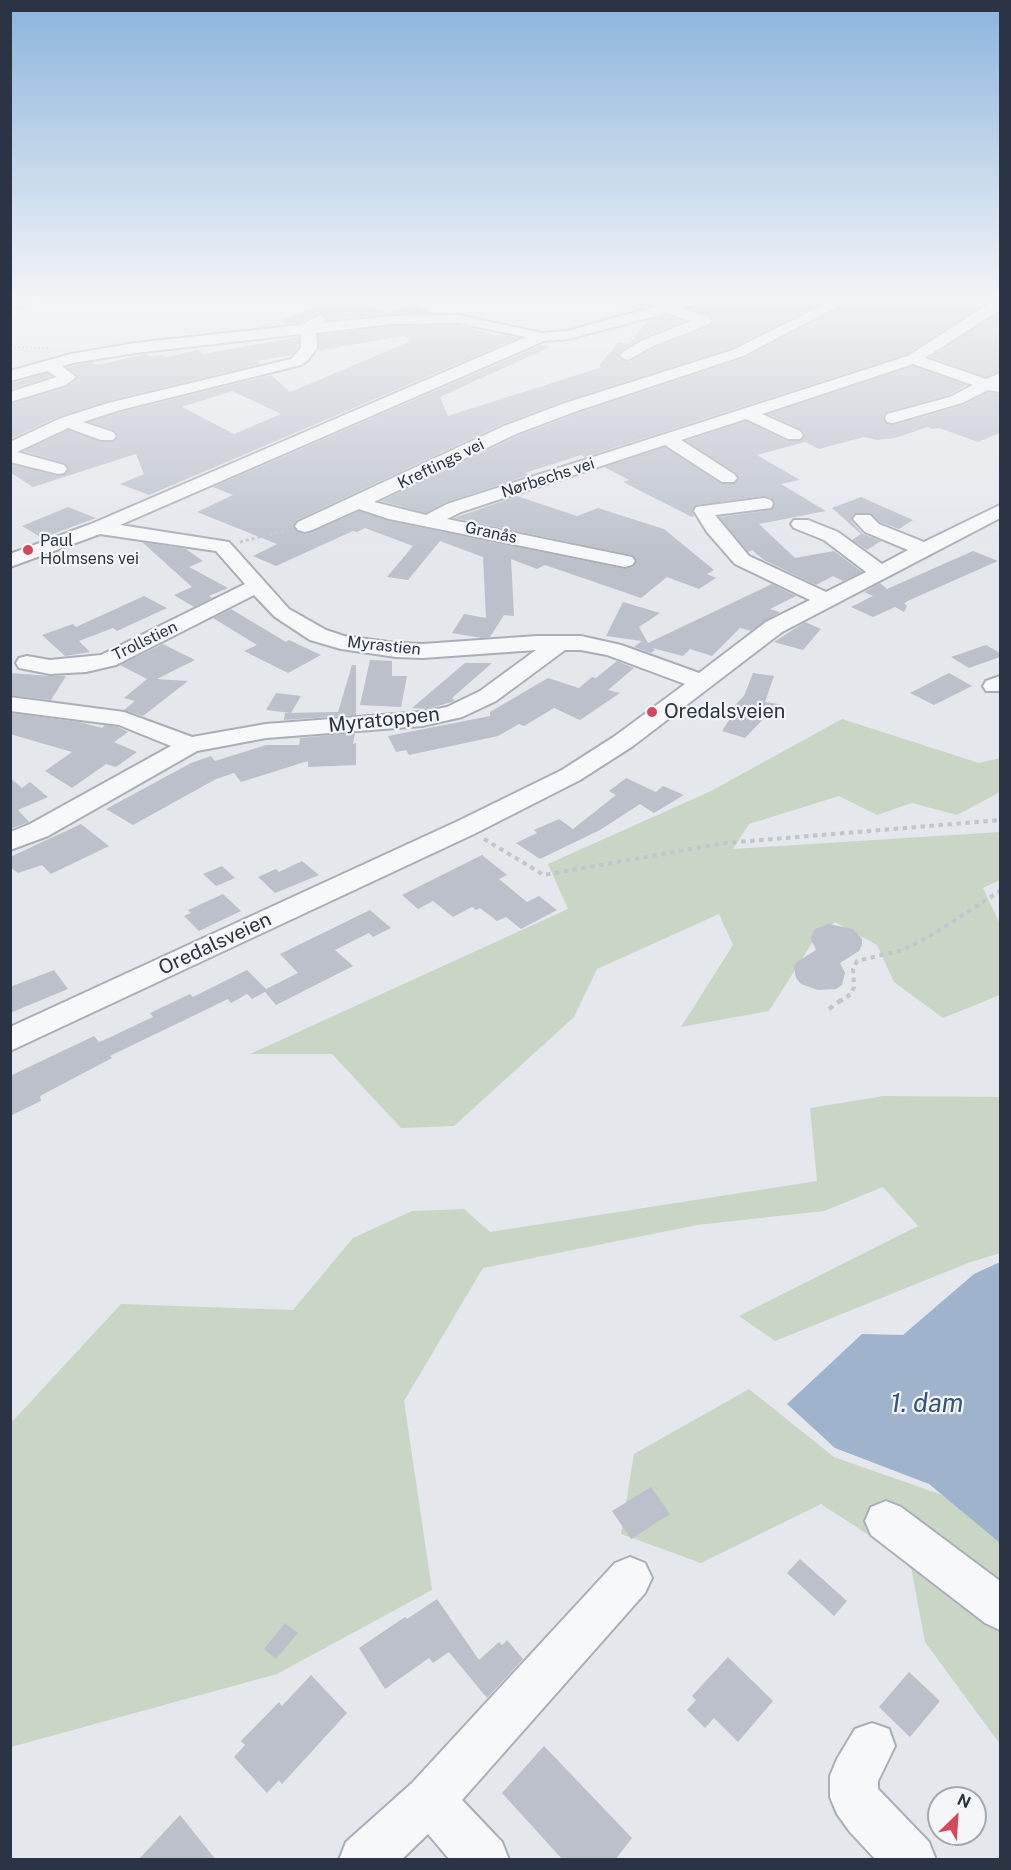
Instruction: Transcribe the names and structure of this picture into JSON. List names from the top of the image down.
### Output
{
  "streets": {
    "street": [
      "Kreftings vei",
      "Nørbechs vei",
      "Granås",
      "Trollstien",
      "Myrastien",
      "Myratoppen",
      "Oredalsveien"
    ]
  },
  "crossings": [
    ["Kreftings vei", "Granås"],
    ["Nørbechs vei", "Granås"],
    ["Trollstien", "Myrastien"],
    ["Myrastien", "Myratoppen"],
    ["Myrastien", "Oredalsveien"]
  ],
  "water": ["1. dam"],
  "places": ["Paul Holmsens vei", "Oredalsveien"],
  "north": "top right"
}
